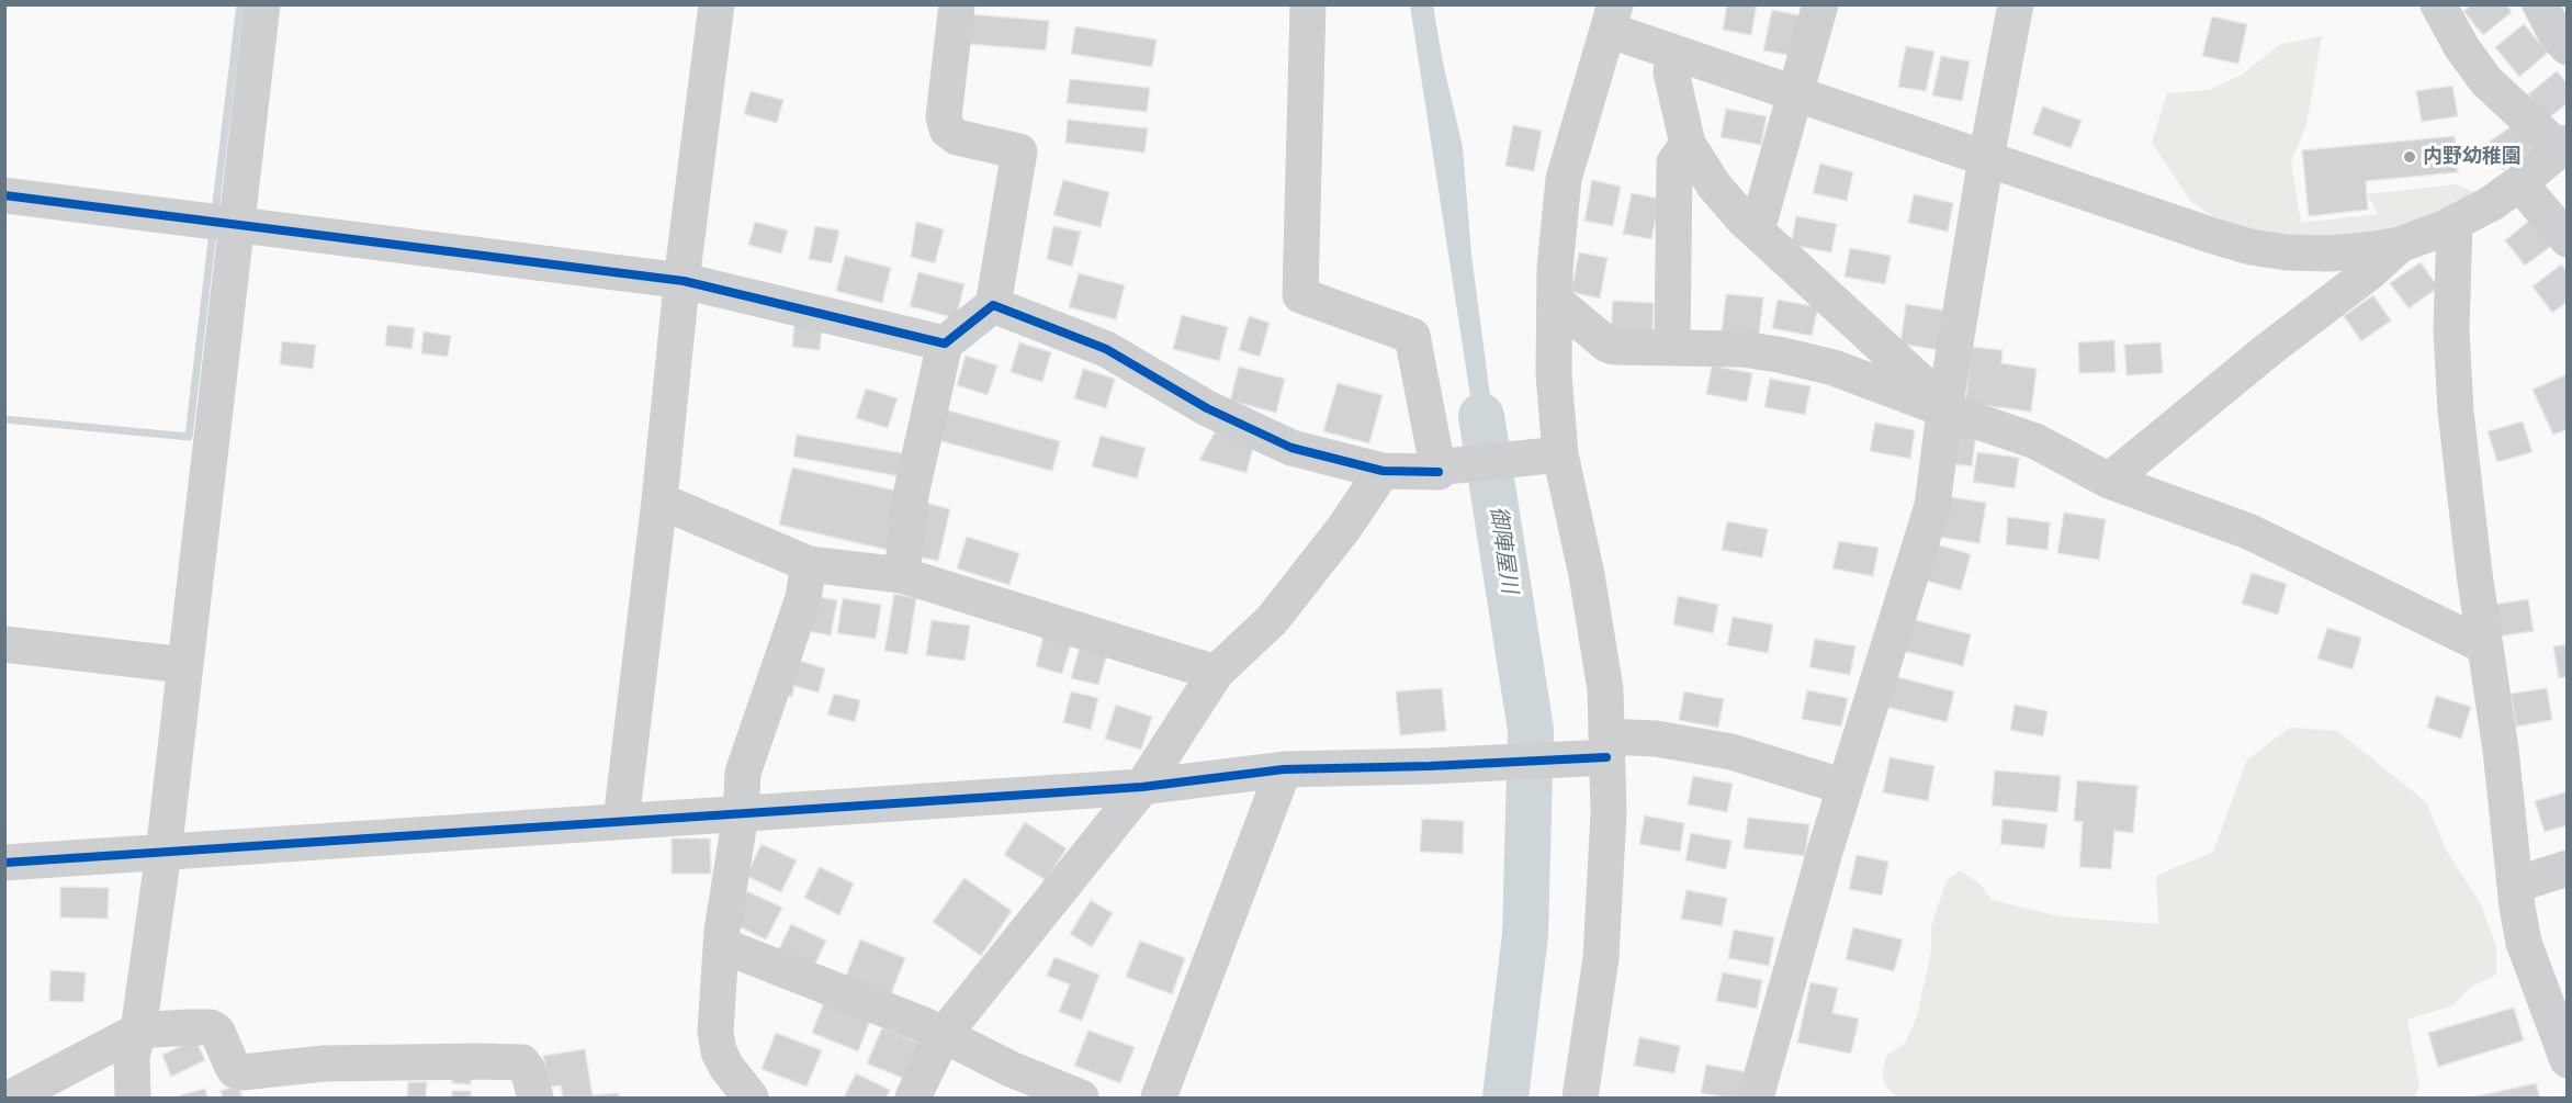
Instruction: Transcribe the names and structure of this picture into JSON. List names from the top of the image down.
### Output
{
  "water": ["御陣屋川"],
  "places": ["内野幼稚園"]
}
